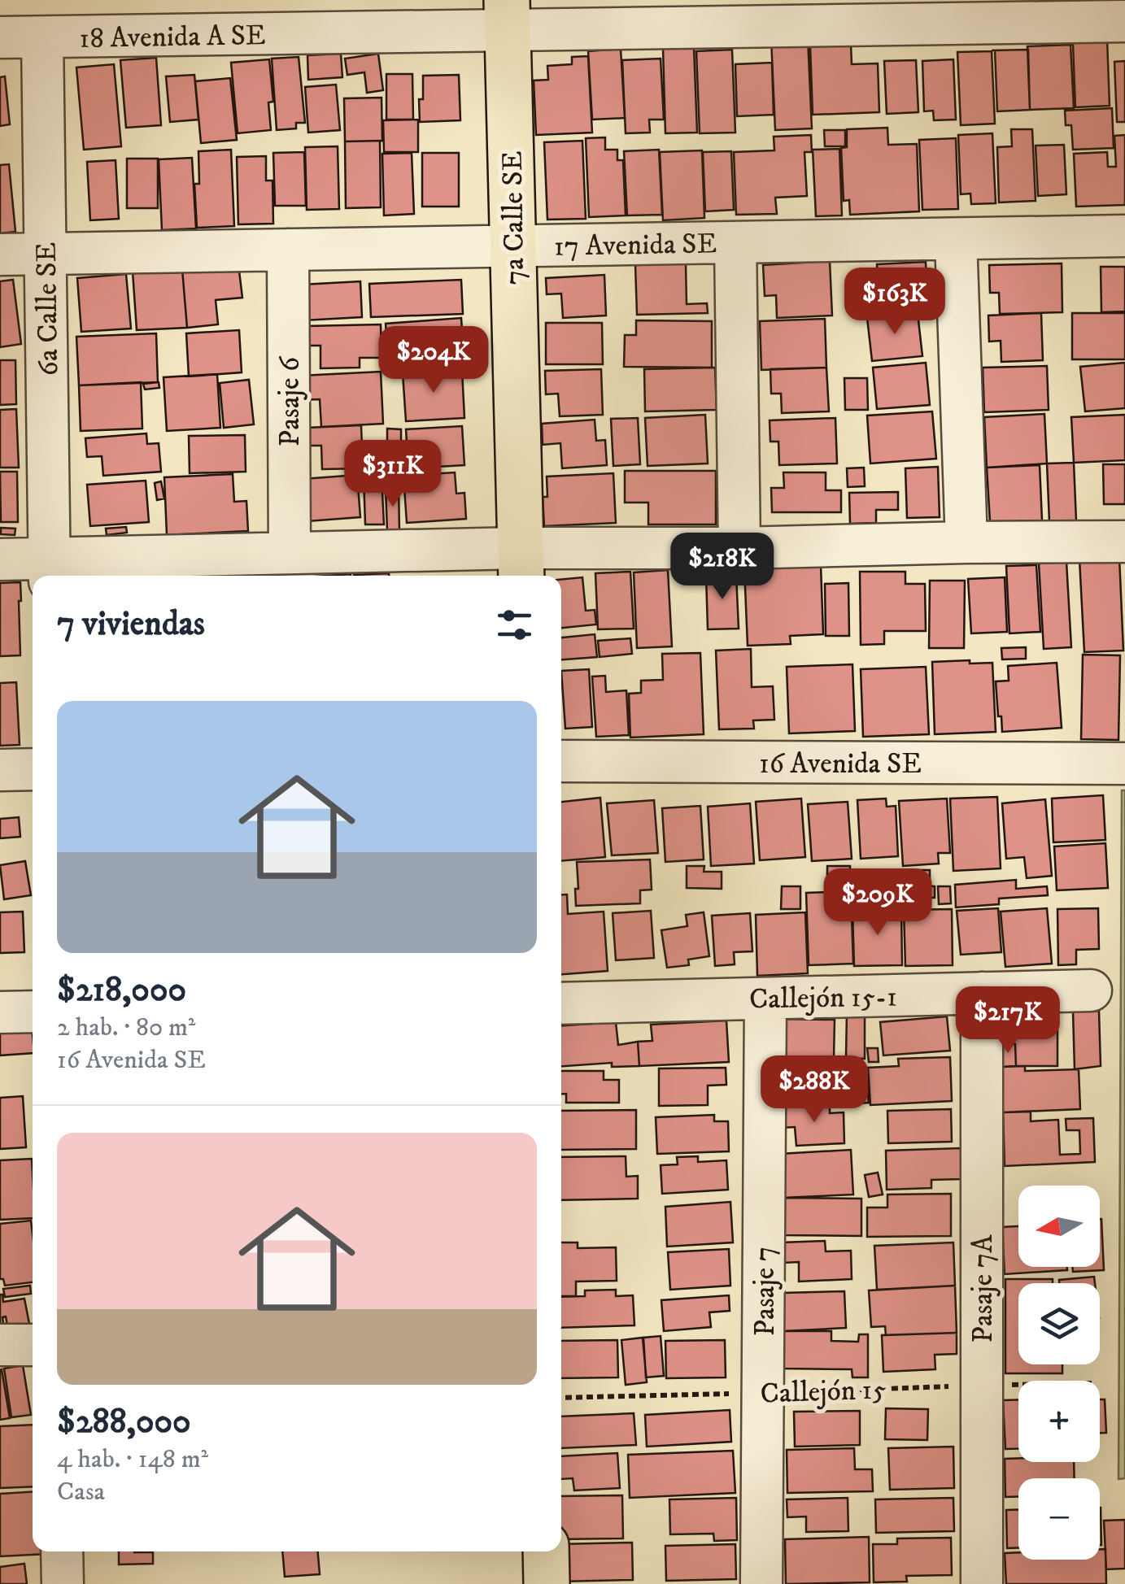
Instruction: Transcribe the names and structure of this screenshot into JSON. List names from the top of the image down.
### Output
{
  "streets": {
    "main road": ["7a Calle SE"],
    "street": [
      "18 Avenida A SE",
      "17 Avenida SE",
      "6a Calle SE",
      "Pasaje 6",
      "16 Avenida SE",
      "Callejón 15-1",
      "Pasaje 7A",
      "Pasaje 7"
    ],
    "path": ["Callejón 15"]
  },
  "crossings": [
    ["18 Avenida A SE", "7a Calle SE"],
    ["18 Avenida A SE", "6a Calle SE"],
    ["7a Calle SE", "17 Avenida SE"],
    ["17 Avenida SE", "6a Calle SE"],
    ["17 Avenida SE", "Pasaje 6"],
    ["Callejón 15-1", "Pasaje 7A"],
    ["Callejón 15-1", "Pasaje 7"],
    ["Pasaje 7A", "Callejón 15"],
    ["Pasaje 7", "Callejón 15"]
  ],
  "north": "left",
  "page": {
    "price": [
      "$163K",
      "$204K",
      "$311K",
      "$218K",
      "$209K",
      "$217K",
      "$288K"
    ],
    "heading": "7 viviendas",
    "list": [
      {
        "name": "$218,000",
        "note": "2 hab. · 80 m² · 16 Avenida SE"
      },
      {
        "name": "$288,000",
        "note": "4 hab. · 148 m² · Casa"
      }
    ],
    "map_buttons": ["+", "−"]
  }
}
